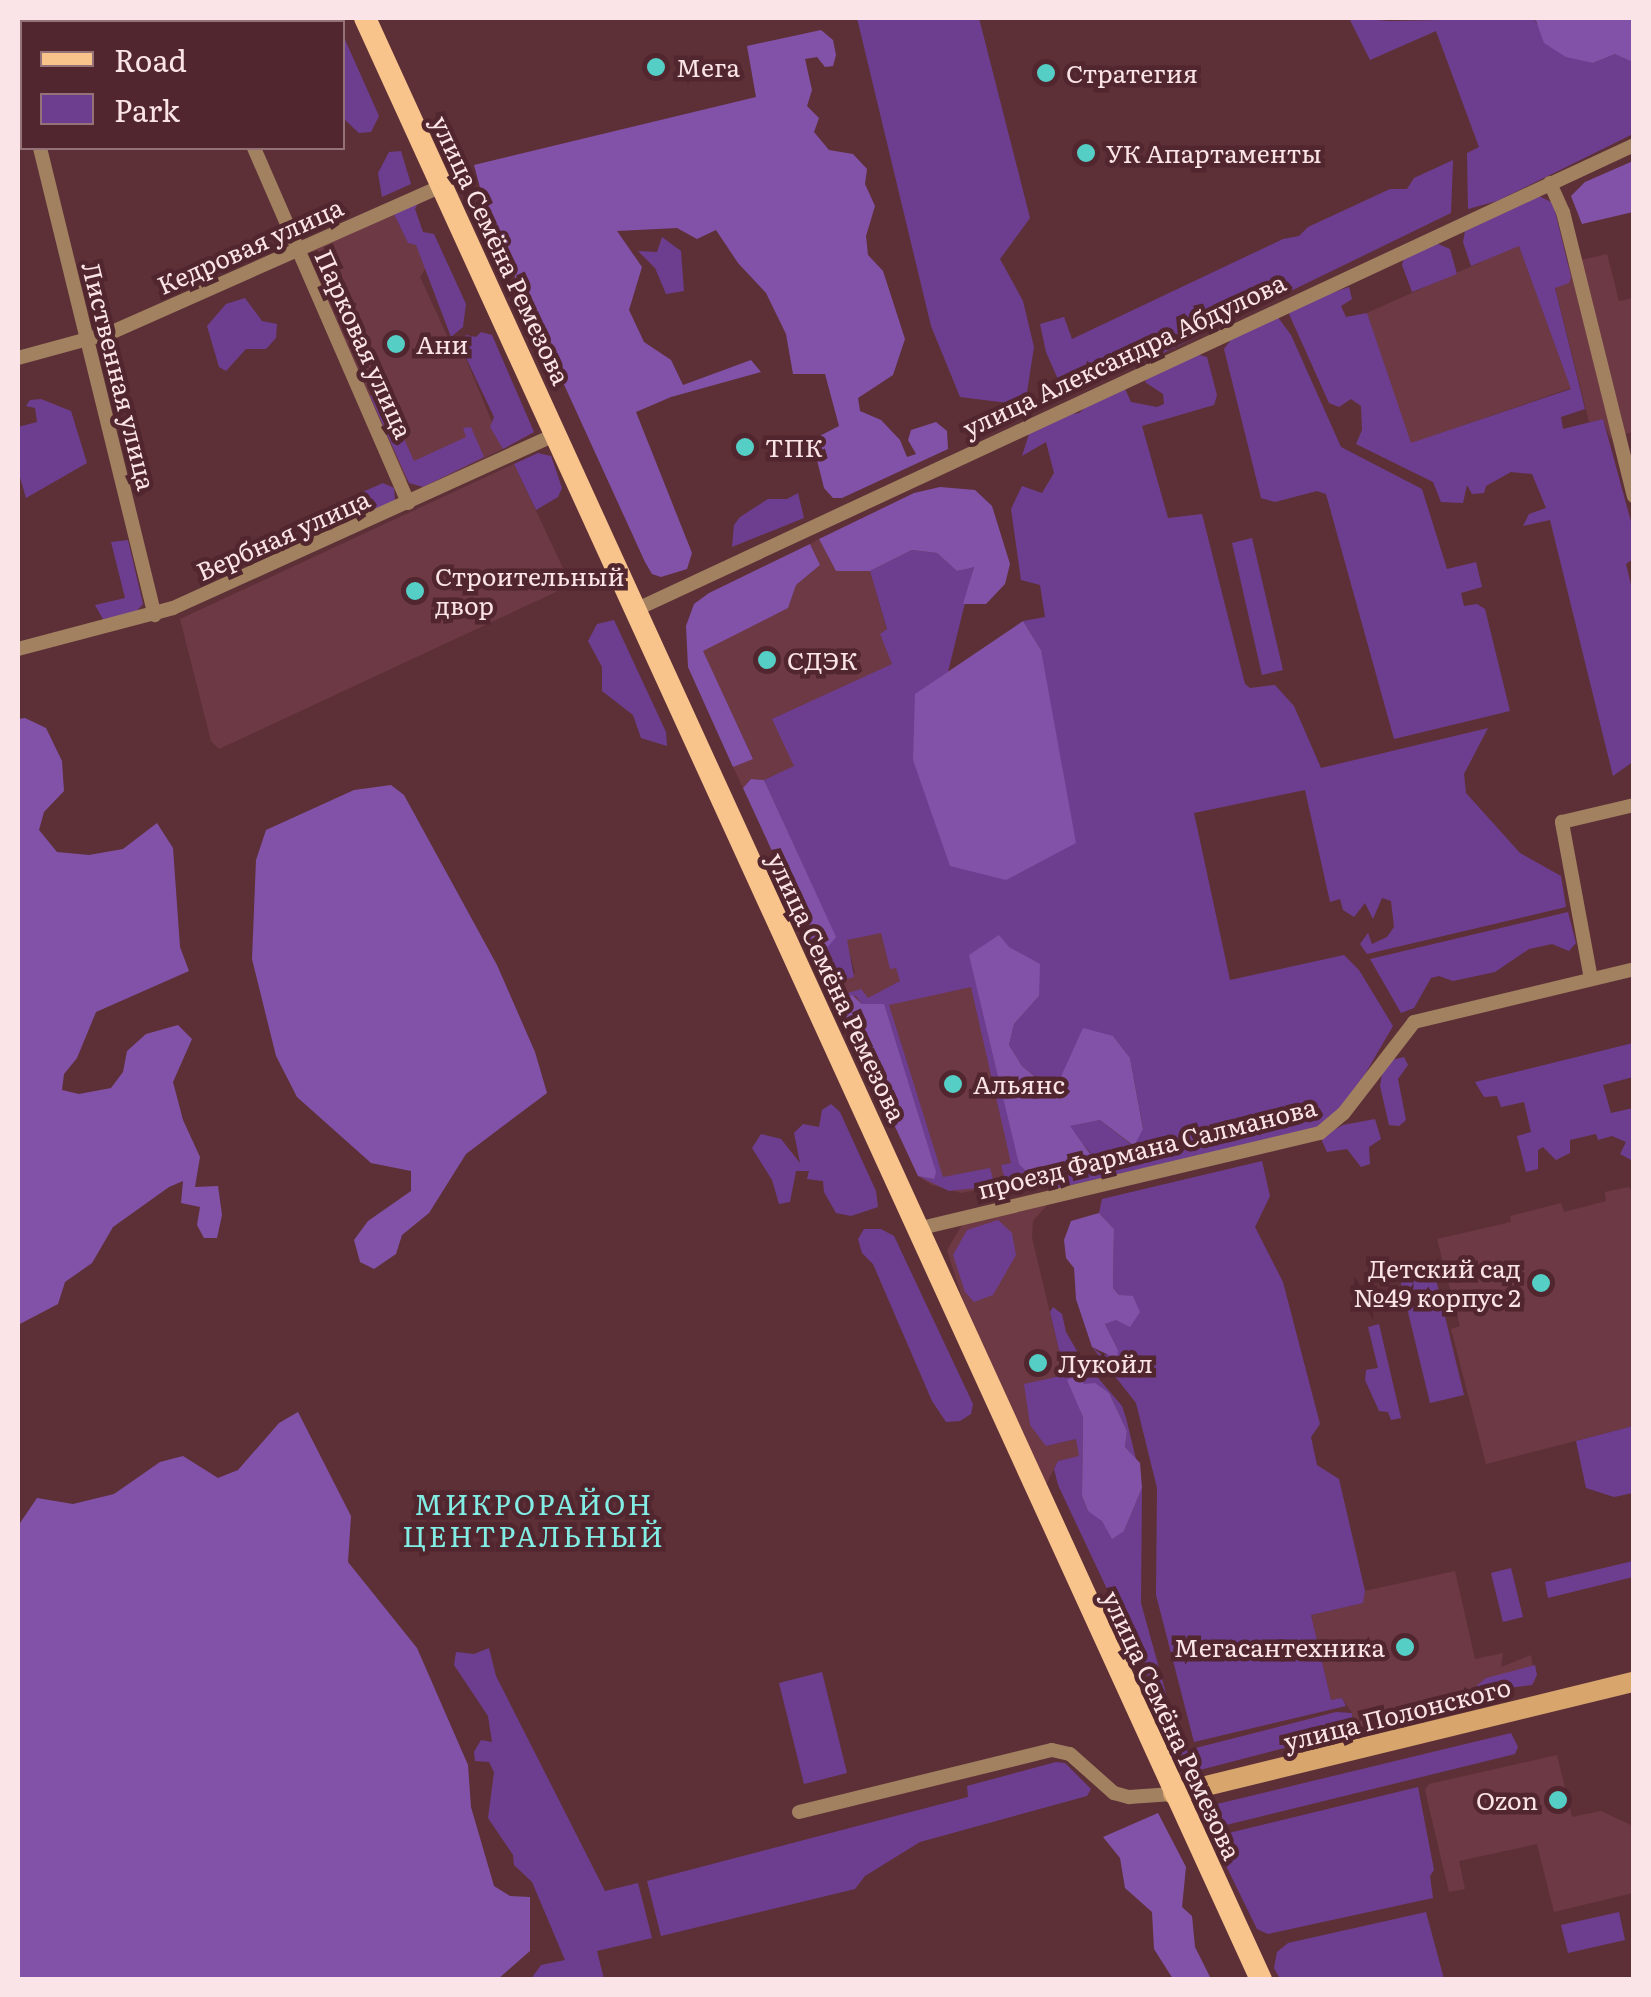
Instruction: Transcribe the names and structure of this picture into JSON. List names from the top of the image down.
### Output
{
  "streets": {
    "main road": ["улица Семёна Ремезова", "улица Полонского"],
    "street": [
      "Кедровая улица",
      "Парковая улица",
      "улица Александра Абдулова",
      "Лиственная улица",
      "Вербная улица",
      "проезд Фармана Салманова"
    ]
  },
  "crossings": [
    ["Кедровая улица", "улица Семёна Ремезова"],
    ["Кедровая улица", "Парковая улица"],
    ["Кедровая улица", "Лиственная улица"],
    ["улица Семёна Ремезова", "улица Александра Абдулова"],
    ["улица Семёна Ремезова", "Вербная улица"],
    ["улица Семёна Ремезова", "проезд Фармана Салманова"],
    ["улица Семёна Ремезова", "улица Полонского"],
    ["Парковая улица", "Вербная улица"],
    ["Лиственная улица", "Вербная улица"]
  ],
  "districts": ["МИКРОРАЙОН ЦЕНТРАЛЬНЫЙ"],
  "places": [
    "Мега",
    "Стратегия",
    "УК Апартаменты",
    "Ани",
    "ТПК",
    "Строительный двор",
    "СДЭК",
    "Альянс",
    "Детский сад №49 корпус 2",
    "Лукойл",
    "Мегасантехника",
    "Ozon"
  ],
  "legend": ["Road", "Park"]
}
